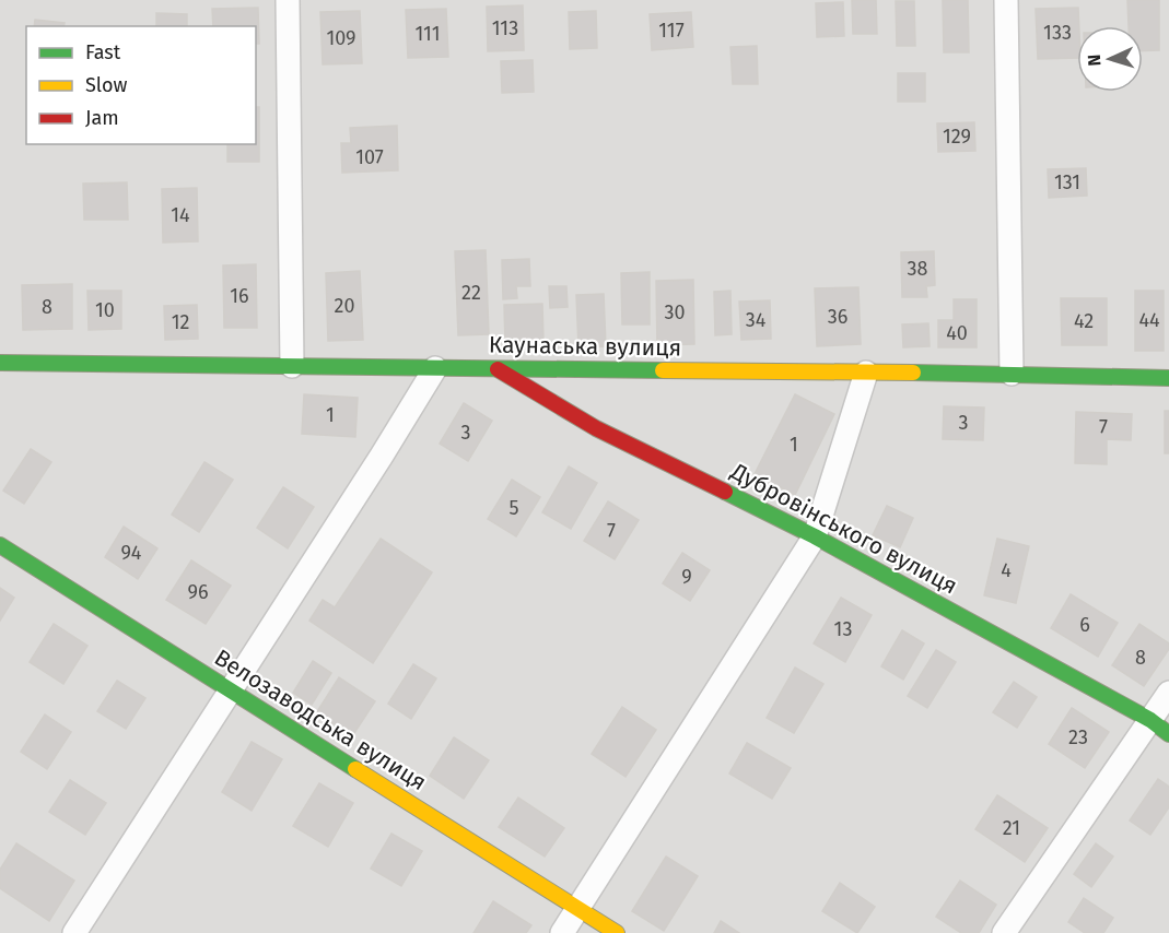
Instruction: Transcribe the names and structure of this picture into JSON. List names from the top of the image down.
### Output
{
  "streets": {
    "street": ["Каунаська вулиця", "Дубровінського вулиця", "Велозаводська вулиця"]
  },
  "crossings": [
    ["Каунаська вулиця", "Дубровінського вулиця"]
  ],
  "house_numbers": [
    "113",
    "117",
    "133",
    "111",
    "109",
    "129",
    "107",
    "131",
    "14",
    "38",
    "22",
    "16",
    "20",
    "8",
    "10",
    "30",
    "36",
    "34",
    "44",
    "42",
    "12",
    "40",
    "1",
    "3",
    "7",
    "3",
    "1",
    "5",
    "7",
    "94",
    "4",
    "9",
    "96",
    "6",
    "13",
    "8",
    "23",
    "21"
  ],
  "legend": ["Fast", "Slow", "Jam"],
  "north": "left"
}
